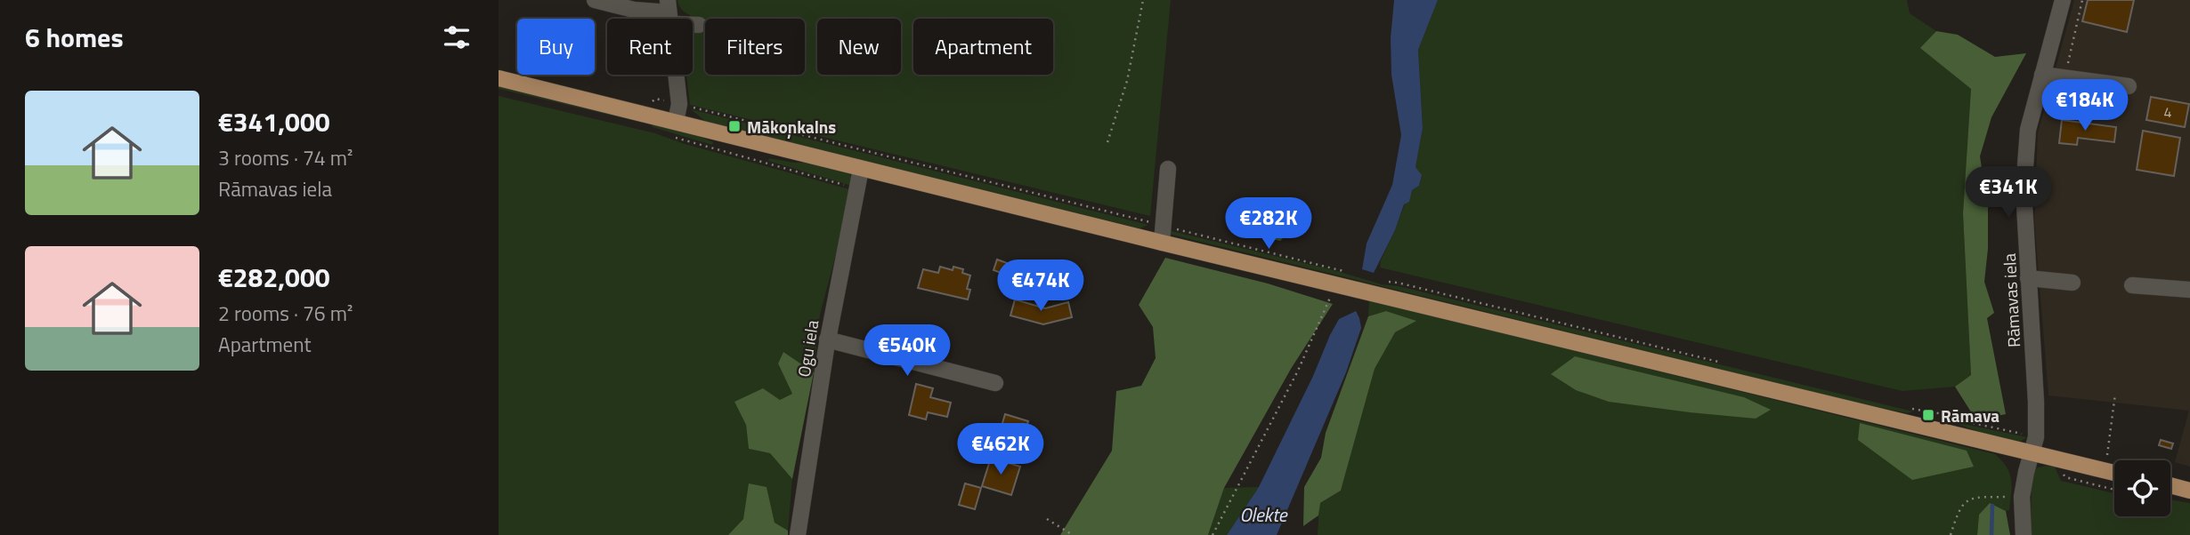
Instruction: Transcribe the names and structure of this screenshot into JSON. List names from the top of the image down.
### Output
{
  "streets": {
    "street": ["Rāmavas iela", "Ogu iela"]
  },
  "water": ["Olekte"],
  "places": {
    "transit": ["Mākoņkalns", "Rāmava"]
  },
  "house_numbers": ["4"],
  "page": {
    "heading": "6 homes",
    "chip": [
      "Buy",
      "Rent",
      "Filters",
      "New",
      "Apartment"
    ],
    "list": [
      {
        "name": "€341,000",
        "note": "3 rooms · 74 m² · Rāmavas iela"
      },
      {
        "name": "€282,000",
        "note": "2 rooms · 76 m² · Apartment"
      }
    ],
    "price": [
      "€184K",
      "€341K",
      "€282K",
      "€474K",
      "€540K",
      "€462K"
    ]
  }
}
